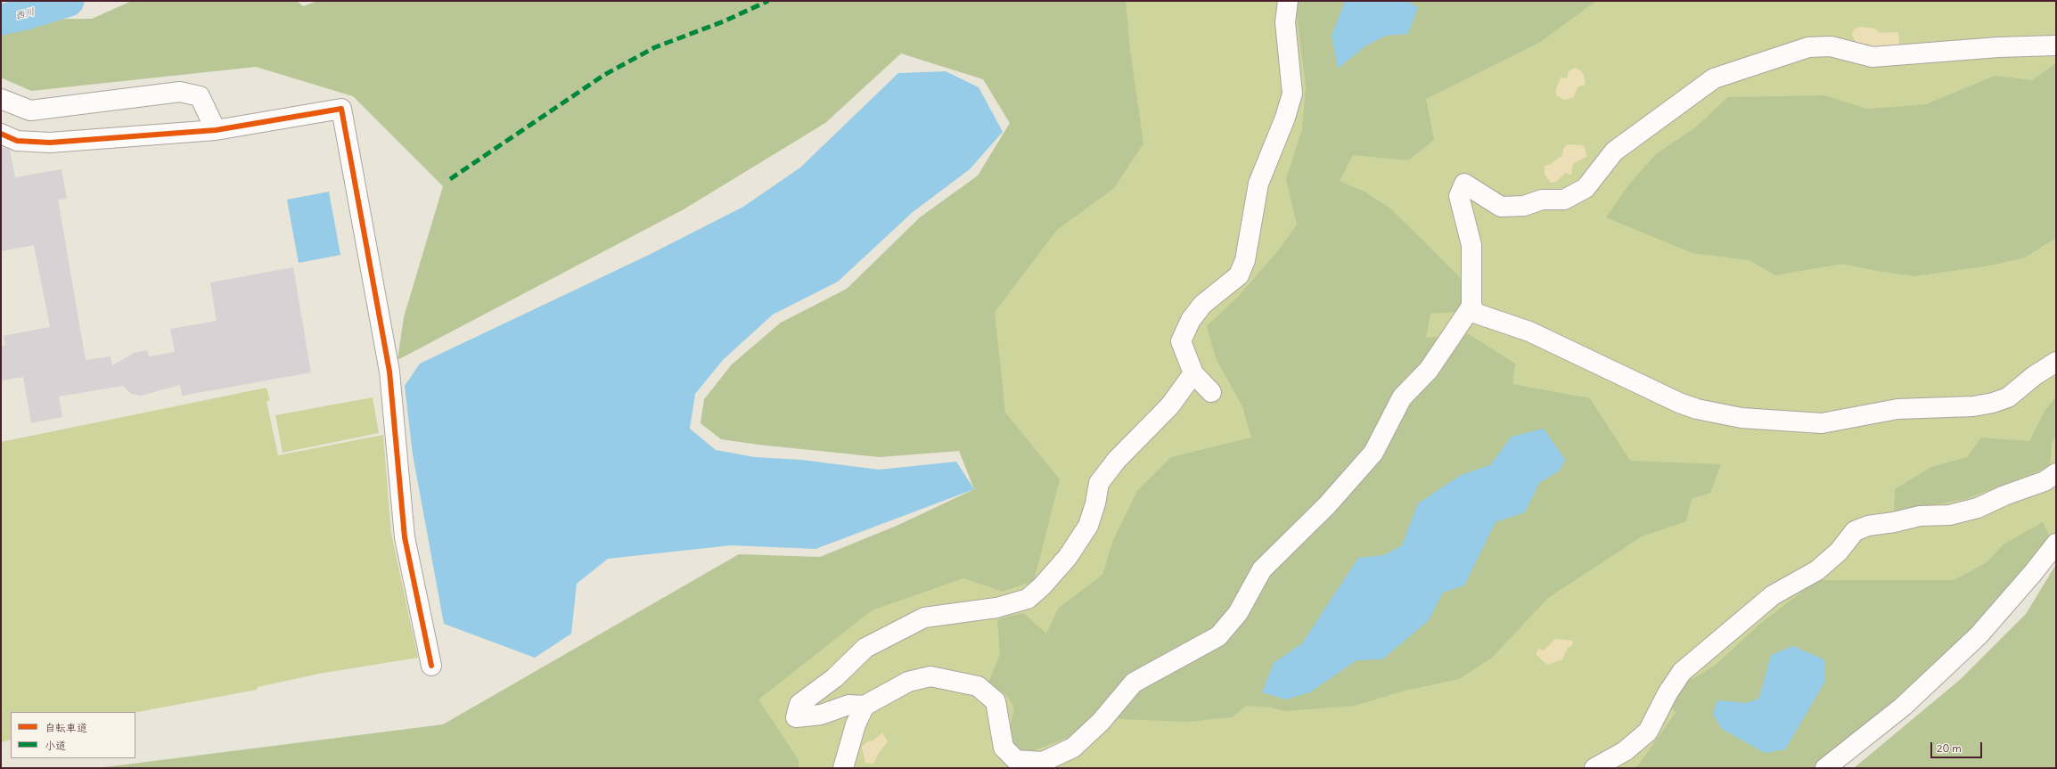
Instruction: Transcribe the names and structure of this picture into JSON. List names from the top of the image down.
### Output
{
  "water": ["西川"],
  "legend": ["自転車道", "小道"],
  "scale_bar": "20 m"
}
